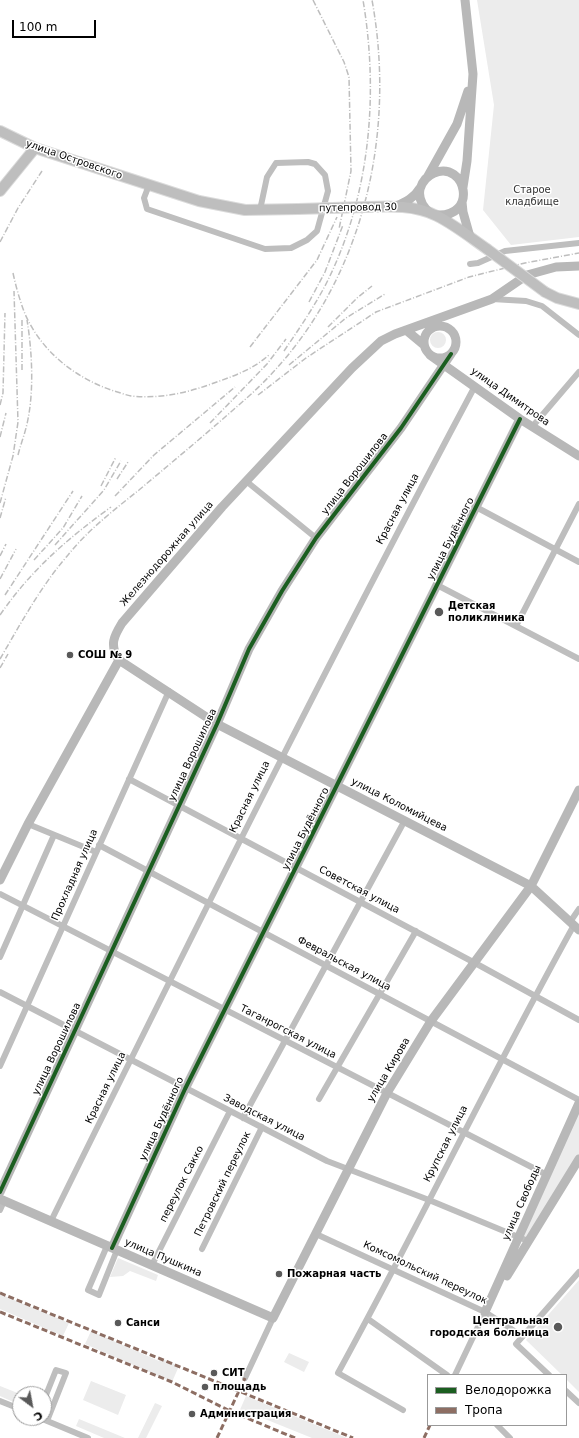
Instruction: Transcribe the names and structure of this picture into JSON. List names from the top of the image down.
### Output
{
  "streets": {
    "main road": ["улица Островского", "путепровод 30"],
    "street": [
      "улица Димитрова",
      "улица Ворошилова",
      "Красная улица",
      "улица Будённого",
      "Железнодорожная улица",
      "улица Коломийцева",
      "Прохладная улица",
      "Советская улица",
      "Февральская улица",
      "Таганрогская улица",
      "улица Кирова",
      "Заводская улица",
      "Крупская улица",
      "переулок Сакко",
      "Петровский переулок",
      "улица Свободы",
      "улица Пушкина",
      "Комсомольский переулок"
    ]
  },
  "crossings": [
    ["улица Островского", "путепровод 30"],
    ["улица Димитрова", "улица Ворошилова"],
    ["улица Димитрова", "Красная улица"],
    ["улица Димитрова", "улица Будённого"],
    ["улица Ворошилова", "улица Коломийцева"],
    ["улица Ворошилова", "Советская улица"],
    ["улица Ворошилова", "Февральская улица"],
    ["улица Ворошилова", "Таганрогская улица"],
    ["улица Ворошилова", "Заводская улица"],
    ["Красная улица", "улица Коломийцева"],
    ["Красная улица", "Советская улица"],
    ["Красная улица", "Февральская улица"],
    ["Красная улица", "Таганрогская улица"],
    ["Красная улица", "Заводская улица"],
    ["Красная улица", "улица Пушкина"],
    ["улица Будённого", "улица Коломийцева"],
    ["улица Будённого", "Советская улица"],
    ["улица Будённого", "Февральская улица"],
    ["улица Будённого", "Таганрогская улица"],
    ["улица Будённого", "Заводская улица"],
    ["улица Будённого", "улица Пушкина"],
    ["Железнодорожная улица", "улица Коломийцева"],
    ["улица Коломийцева", "Прохладная улица"],
    ["улица Коломийцева", "улица Кирова"],
    ["улица Коломийцева", "Крупская улица"],
    ["Прохладная улица", "Советская улица"],
    ["Прохладная улица", "Февральская улица"],
    ["Прохладная улица", "Таганрогская улица"],
    ["Прохладная улица", "Заводская улица"],
    ["Советская улица", "улица Кирова"],
    ["Советская улица", "Крупская улица"],
    ["Февральская улица", "улица Кирова"],
    ["Февральская улица", "Крупская улица"],
    ["Таганрогская улица", "улица Кирова"],
    ["Таганрогская улица", "Крупская улица"],
    ["Таганрогская улица", "улица Свободы"],
    ["улица Кирова", "Заводская улица"],
    ["улица Кирова", "улица Пушкина"],
    ["улица Кирова", "Комсомольский переулок"],
    ["Заводская улица", "Крупская улица"],
    ["Заводская улица", "переулок Сакко"],
    ["Заводская улица", "Петровский переулок"],
    ["Заводская улица", "улица Свободы"],
    ["Крупская улица", "Комсомольский переулок"],
    ["переулок Сакко", "улица Пушкина"],
    ["улица Свободы", "Комсомольский переулок"]
  ],
  "parks": ["Старое кладбище"],
  "places": [
    "Детская поликлиника",
    "СОШ № 9",
    "Пожарная часть",
    "Санси",
    "Центральная городская больница",
    "СИТ",
    "площадь",
    "Администрация"
  ],
  "legend": ["Велодорожка", "Тропа"],
  "scale_bar": "100 m",
  "north": "bottom right"
}
